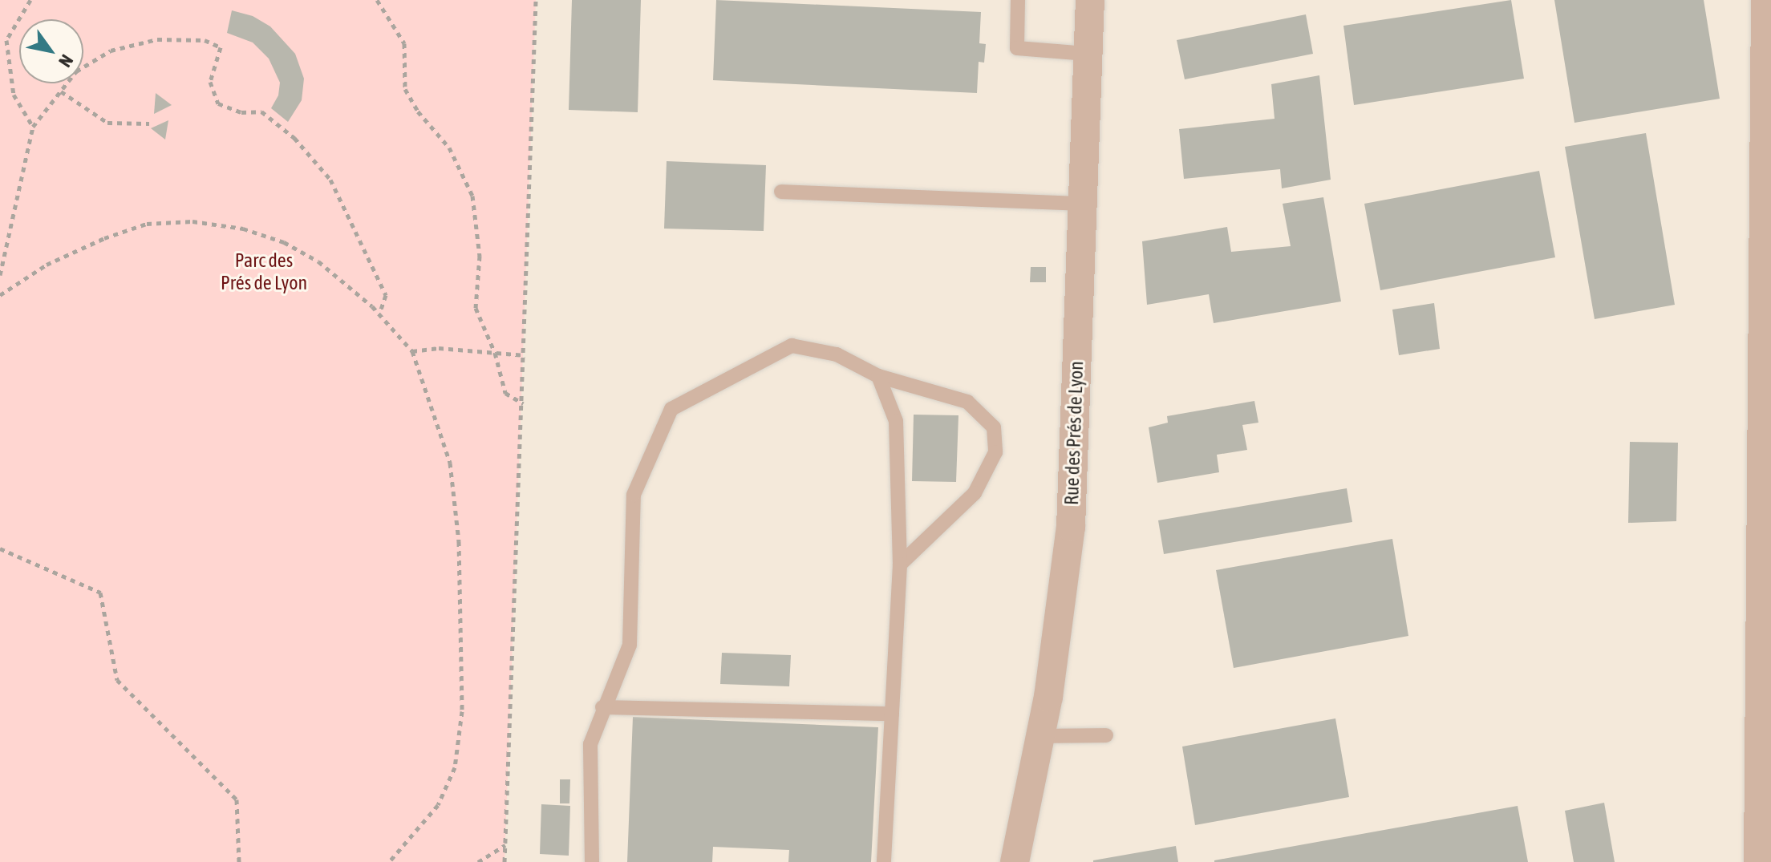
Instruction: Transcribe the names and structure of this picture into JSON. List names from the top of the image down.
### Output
{
  "streets": {
    "street": ["Rue des Prés de Lyon"]
  },
  "parks": ["Parc des Prés de Lyon"],
  "north": "bottom right"
}
